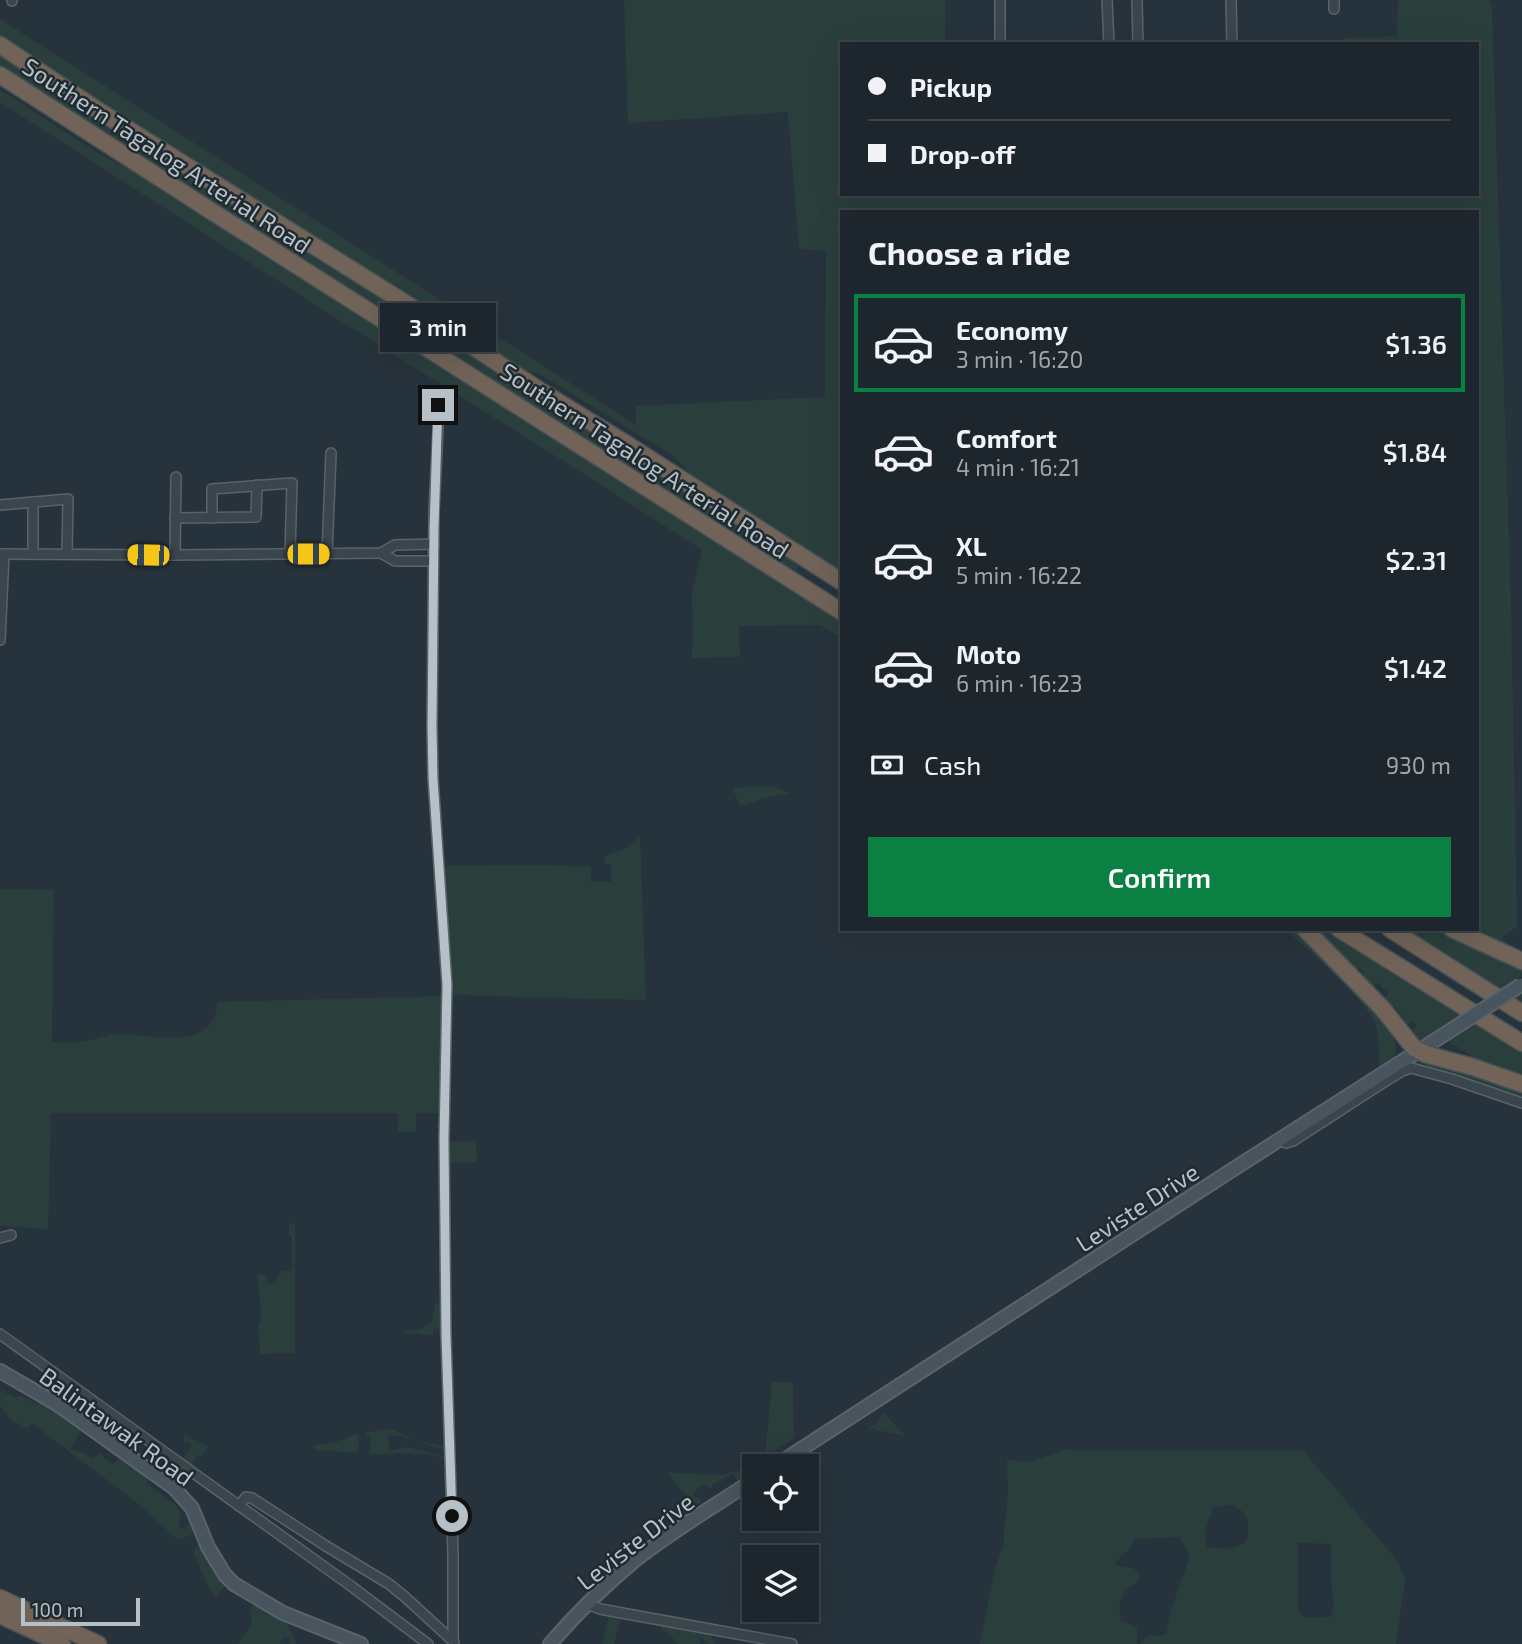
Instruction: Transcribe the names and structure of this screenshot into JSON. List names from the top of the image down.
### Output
{
  "streets": {
    "highway": ["Southern Tagalog Arterial Road"],
    "main road": ["Leviste Drive", "Balintawak Road"]
  },
  "scale_bar": "100 m",
  "page": {
    "banner": ["Pickup", "Drop-off"],
    "heading": "Choose a ride",
    "list": [
      {
        "name": "Economy",
        "note": "3 min · 16:20",
        "value": "$1.36"
      },
      {
        "name": "Comfort",
        "note": "4 min · 16:21",
        "value": "$1.84"
      },
      {
        "name": "XL",
        "note": "5 min · 16:22",
        "value": "$2.31"
      },
      {
        "name": "Moto",
        "note": "6 min · 16:23",
        "value": "$1.42"
      }
    ],
    "bubble": "3 min",
    "pay": ["Cash", "930 m"],
    "buttons": "Confirm",
    "scale": "100 m"
  }
}
